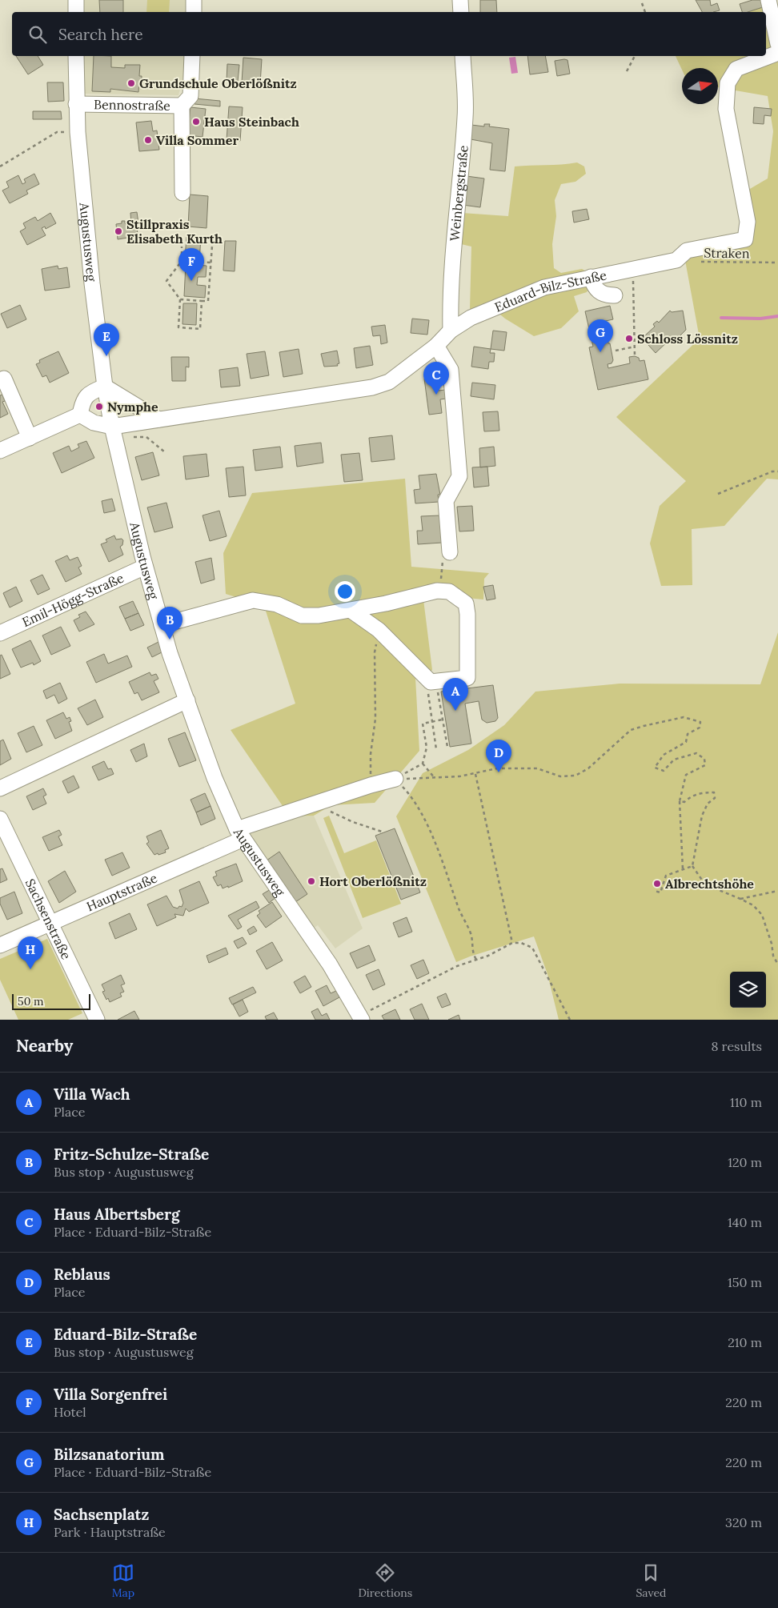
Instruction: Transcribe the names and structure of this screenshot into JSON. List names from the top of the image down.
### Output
{
  "streets": {
    "street": [
      "Bennostraße",
      "Weinbergstraße",
      "Augustusweg",
      "Eduard-Bilz-Straße",
      "Emil-Högg-Straße",
      "Hauptstraße",
      "Sachsenstraße"
    ],
    "path": ["Straken"]
  },
  "crossings": [
    ["Bennostraße", "Augustusweg"],
    ["Weinbergstraße", "Eduard-Bilz-Straße"],
    ["Augustusweg", "Eduard-Bilz-Straße"],
    ["Augustusweg", "Emil-Högg-Straße"],
    ["Augustusweg", "Hauptstraße"],
    ["Hauptstraße", "Sachsenstraße"]
  ],
  "places": [
    "Grundschule Oberlößnitz",
    "Haus Steinbach",
    "Villa Sommer",
    "Stillpraxis Elisabeth Kurth",
    "Schloss Lössnitz",
    "Nymphe",
    "Hort Oberlößnitz",
    "Albrechtshöhe"
  ],
  "scale_bar": "50 m",
  "north": "right",
  "page": {
    "search": "Search here",
    "pins": [
      "F",
      "G",
      "E",
      "C",
      "B",
      "A",
      "D",
      "H"
    ],
    "scale": "50 m",
    "heading": ["Nearby", "8 results"],
    "list": [
      {
        "mark": "A",
        "name": "Villa Wach",
        "note": "Place",
        "value": "110 m"
      },
      {
        "mark": "B",
        "name": "Fritz-Schulze-Straße",
        "note": "Bus stop · Augustusweg",
        "value": "120 m"
      },
      {
        "mark": "C",
        "name": "Haus Albertsberg",
        "note": "Place · Eduard-Bilz-Straße",
        "value": "140 m"
      },
      {
        "mark": "D",
        "name": "Reblaus",
        "note": "Place",
        "value": "150 m"
      },
      {
        "mark": "E",
        "name": "Eduard-Bilz-Straße",
        "note": "Bus stop · Augustusweg",
        "value": "210 m"
      },
      {
        "mark": "F",
        "name": "Villa Sorgenfrei",
        "note": "Hotel",
        "value": "220 m"
      },
      {
        "mark": "G",
        "name": "Bilzsanatorium",
        "note": "Place · Eduard-Bilz-Straße",
        "value": "220 m"
      },
      {
        "mark": "H",
        "name": "Sachsenplatz",
        "note": "Park · Hauptstraße",
        "value": "320 m"
      }
    ],
    "nav": ["Map", "Directions", "Saved"]
  }
}
